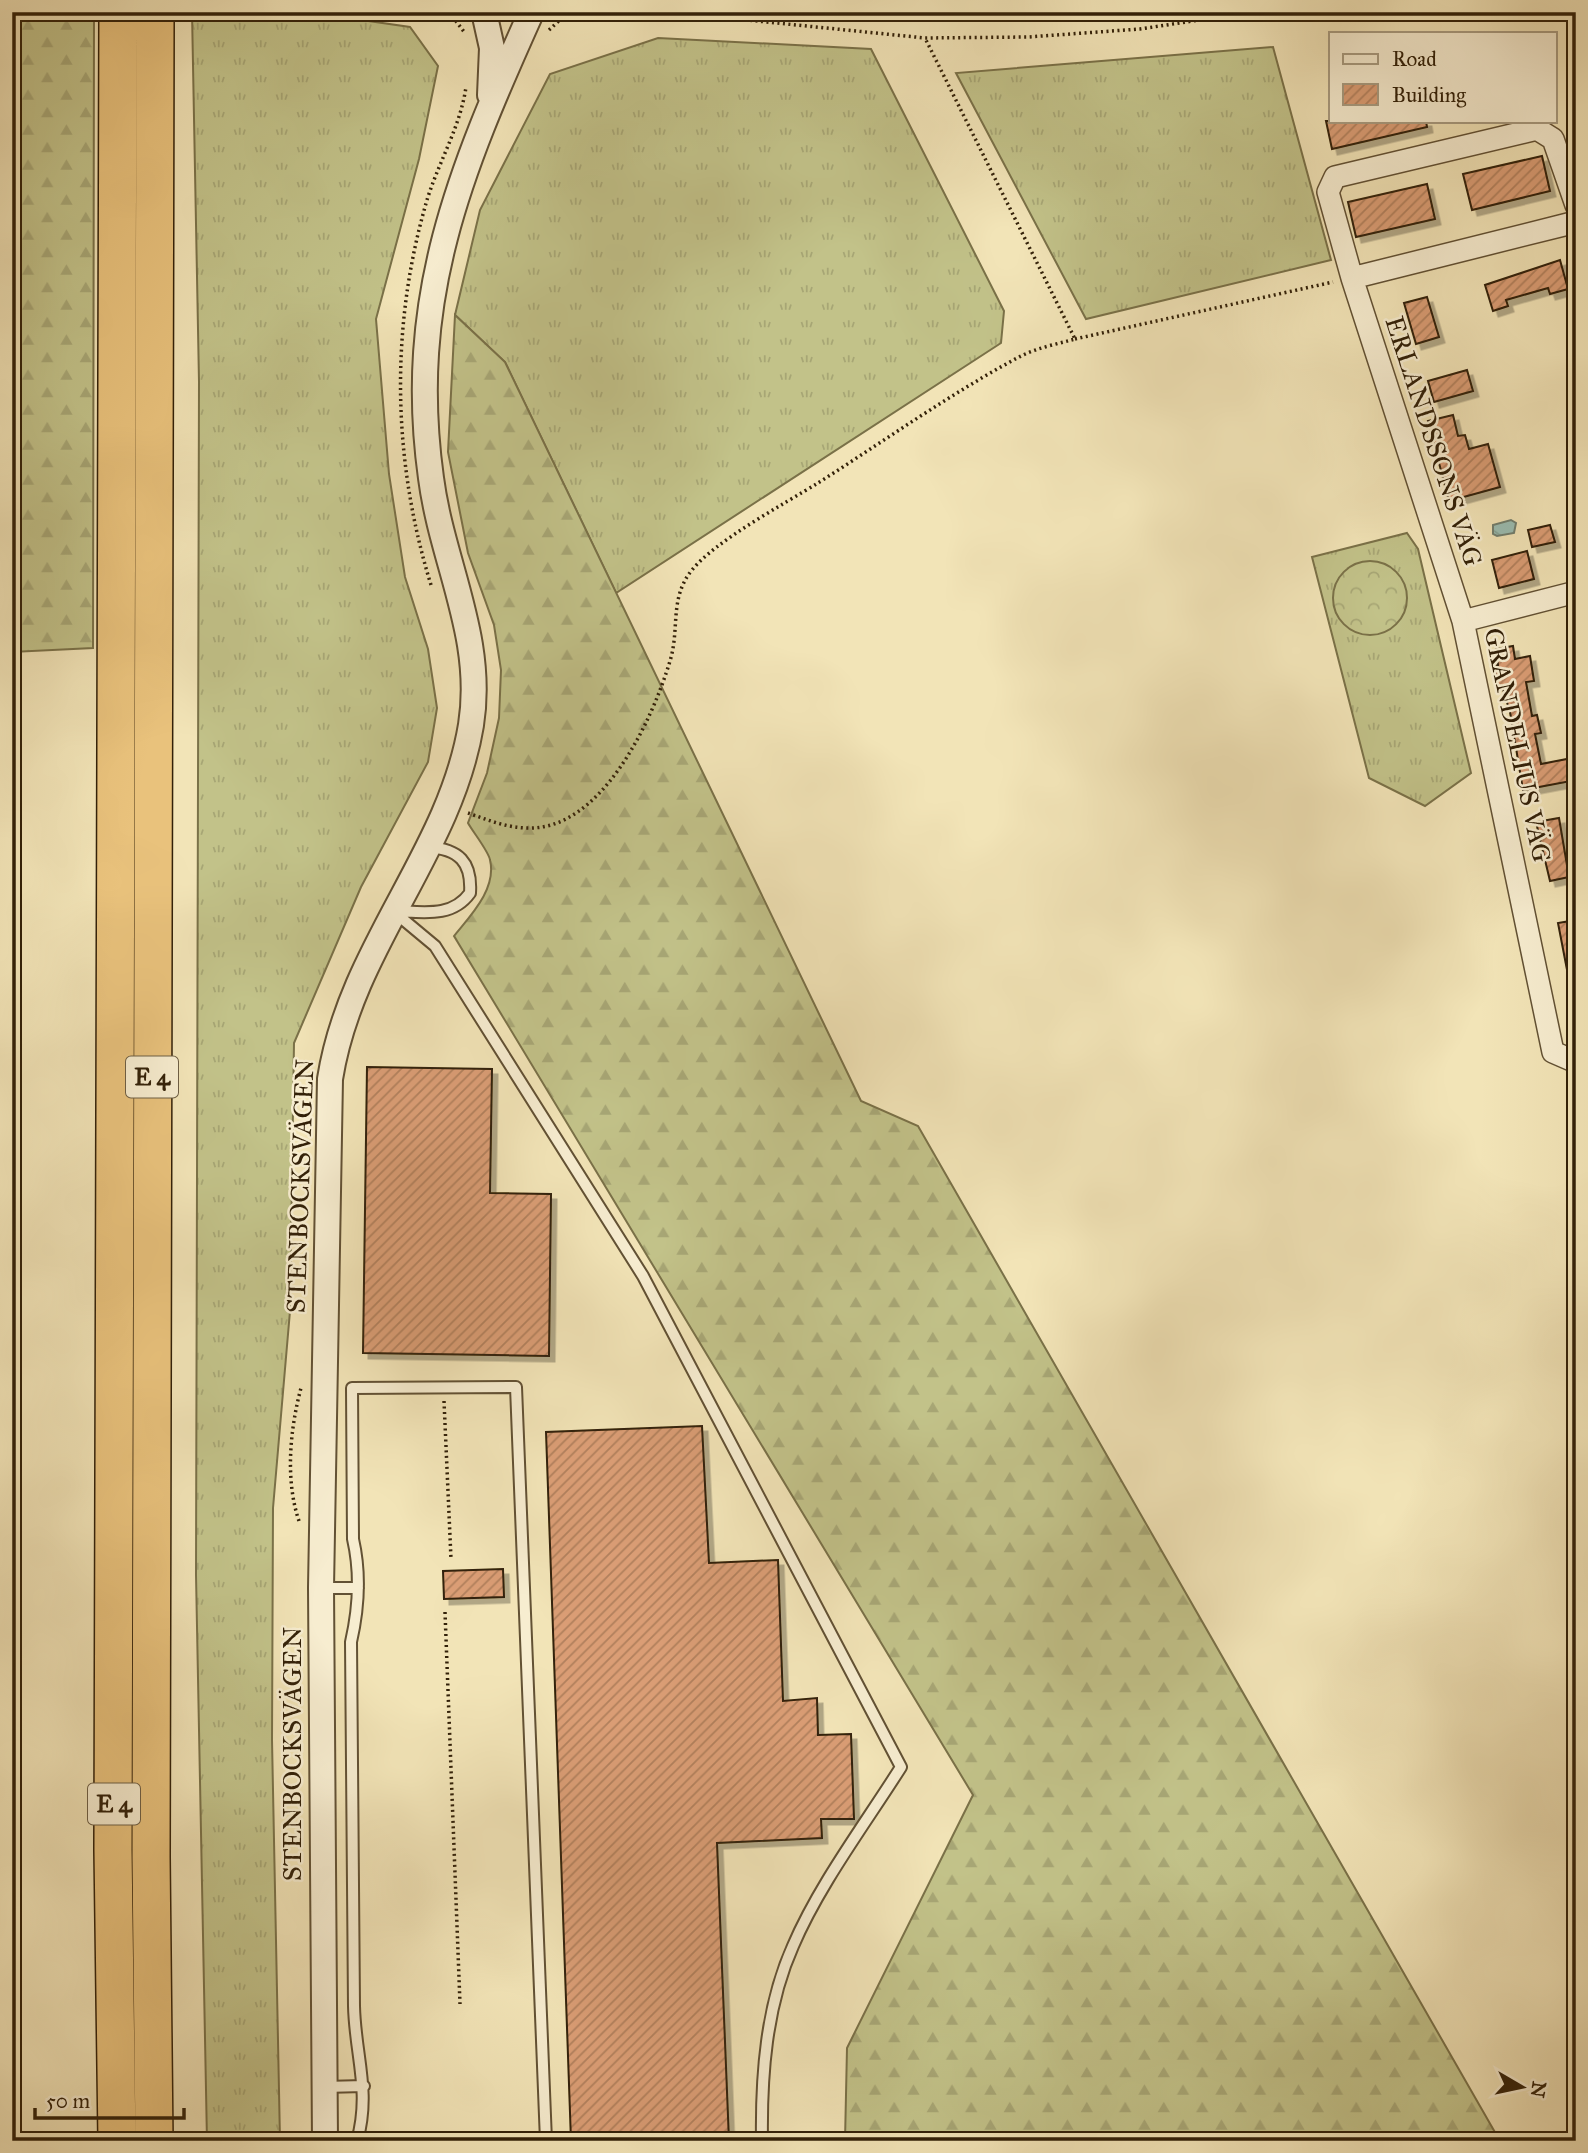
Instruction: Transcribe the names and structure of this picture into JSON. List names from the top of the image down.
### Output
{
  "streets": {
    "highway": ["E 4"],
    "street": ["ERLANDSSONS VÄG", "GRANDELIUS VÄG", "STENBOCKSVÄGEN"]
  },
  "crossings": [
    ["ERLANDSSONS VÄG", "GRANDELIUS VÄG"]
  ],
  "legend": ["Road", "Building"],
  "scale_bar": "50 m",
  "north": "right"
}
